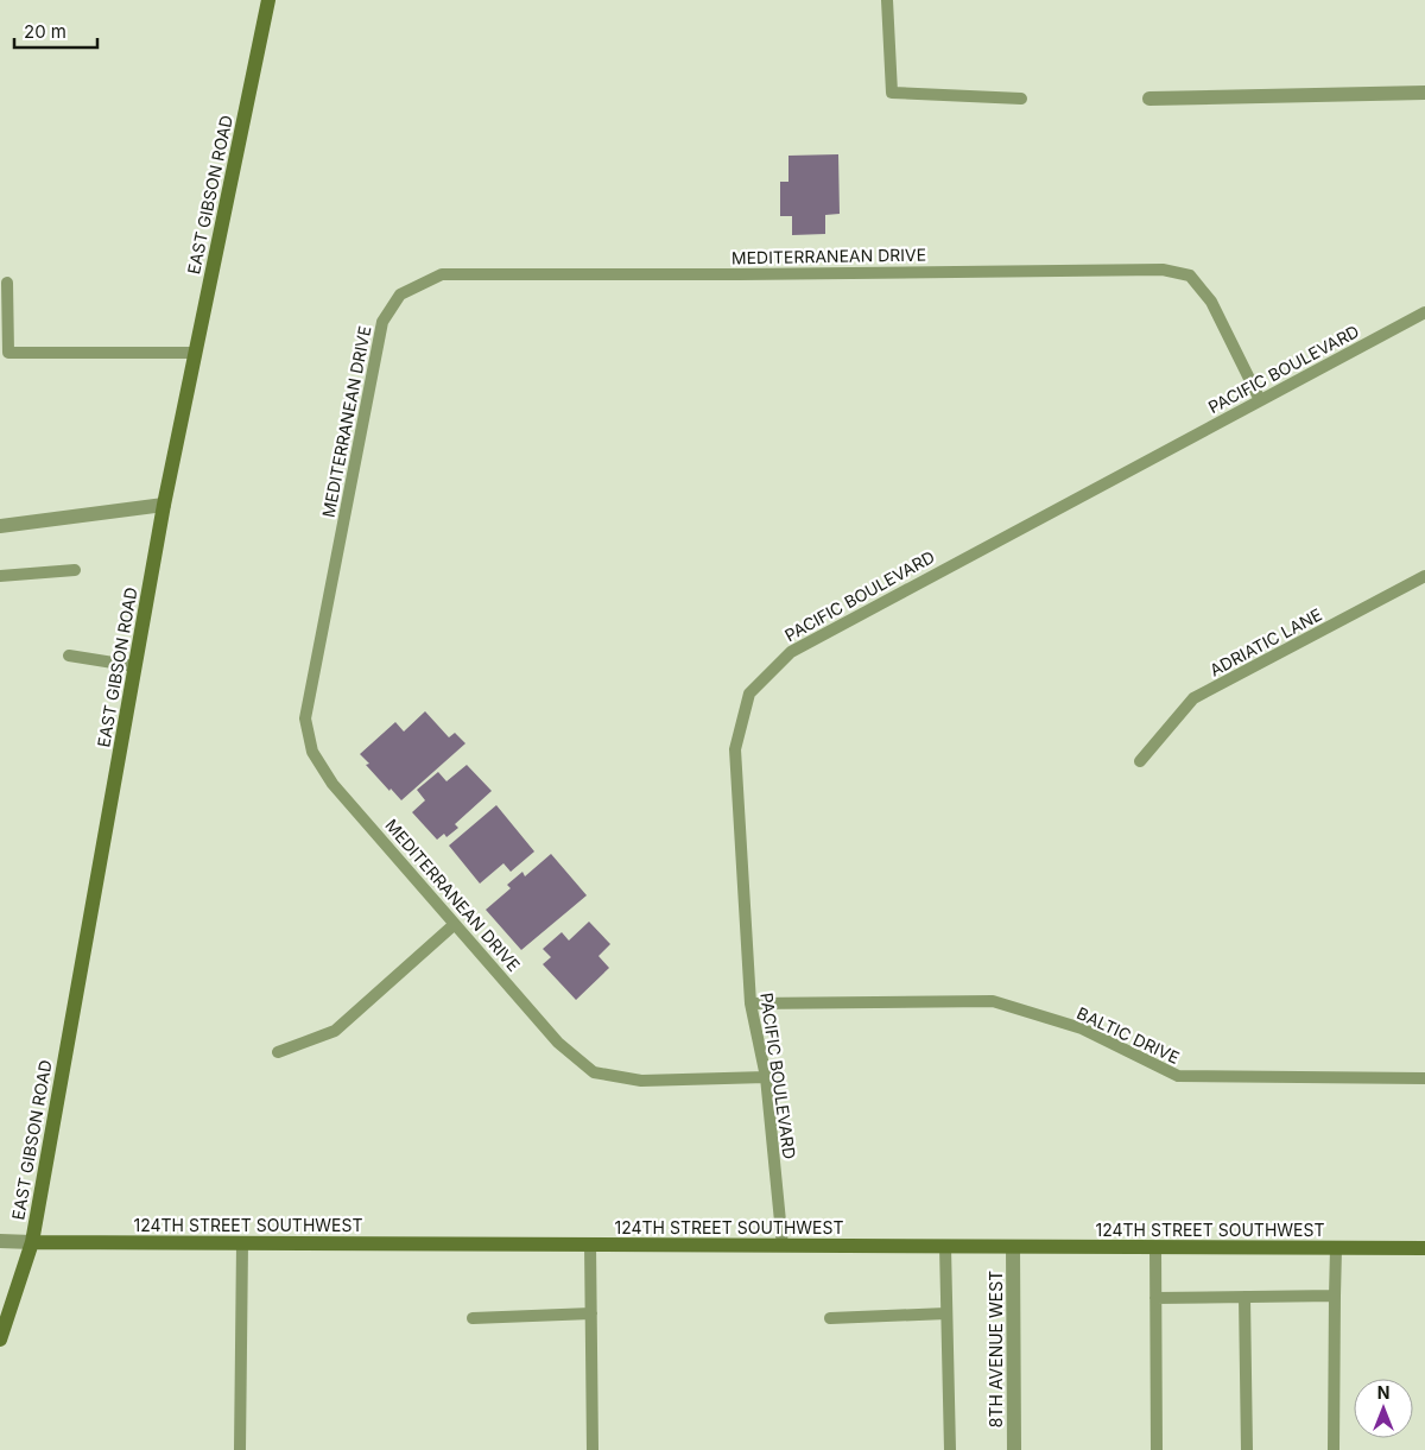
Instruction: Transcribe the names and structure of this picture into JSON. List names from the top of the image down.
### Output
{
  "streets": {
    "street": ["EAST GIBSON ROAD", "124TH STREET SOUTHWEST", "8TH AVENUE WEST"],
    "lane": [
      "MEDITERRANEAN DRIVE",
      "PACIFIC BOULEVARD",
      "ADRIATIC LANE",
      "BALTIC DRIVE"
    ]
  },
  "crossings": [
    ["EAST GIBSON ROAD", "124TH STREET SOUTHWEST"],
    ["MEDITERRANEAN DRIVE", "PACIFIC BOULEVARD"],
    ["PACIFIC BOULEVARD", "BALTIC DRIVE"],
    ["PACIFIC BOULEVARD", "124TH STREET SOUTHWEST"],
    ["124TH STREET SOUTHWEST", "8TH AVENUE WEST"]
  ],
  "scale_bar": "20 m",
  "north": "top"
}
